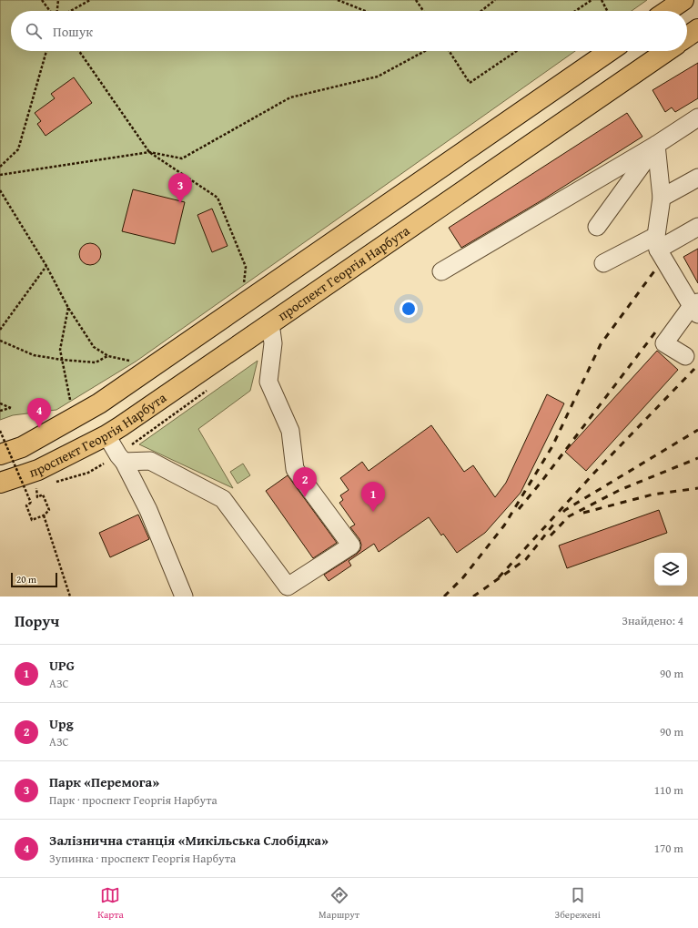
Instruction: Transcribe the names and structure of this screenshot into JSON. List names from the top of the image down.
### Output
{
  "streets": {
    "main road": ["проспект Георгія Нарбута"]
  },
  "scale_bar": "20 m",
  "page": {
    "search": "Пошук",
    "pins": [
      "3",
      "4",
      "2",
      "1"
    ],
    "scale": "20 m",
    "heading": ["Поруч", "Знайдено: 4"],
    "list": [
      {
        "mark": "1",
        "name": "UPG",
        "note": "АЗС",
        "value": "90 m"
      },
      {
        "mark": "2",
        "name": "Upg",
        "note": "АЗС",
        "value": "90 m"
      },
      {
        "mark": "3",
        "name": "Парк «Перемога»",
        "note": "Парк · проспект Георгія Нарбута",
        "value": "110 m"
      },
      {
        "mark": "4",
        "name": "Залізнична станція «Микільська Слобідка»",
        "note": "Зупинка · проспект Георгія Нарбута",
        "value": "170 m"
      }
    ],
    "nav": ["Карта", "Маршрут", "Збережені"]
  }
}
